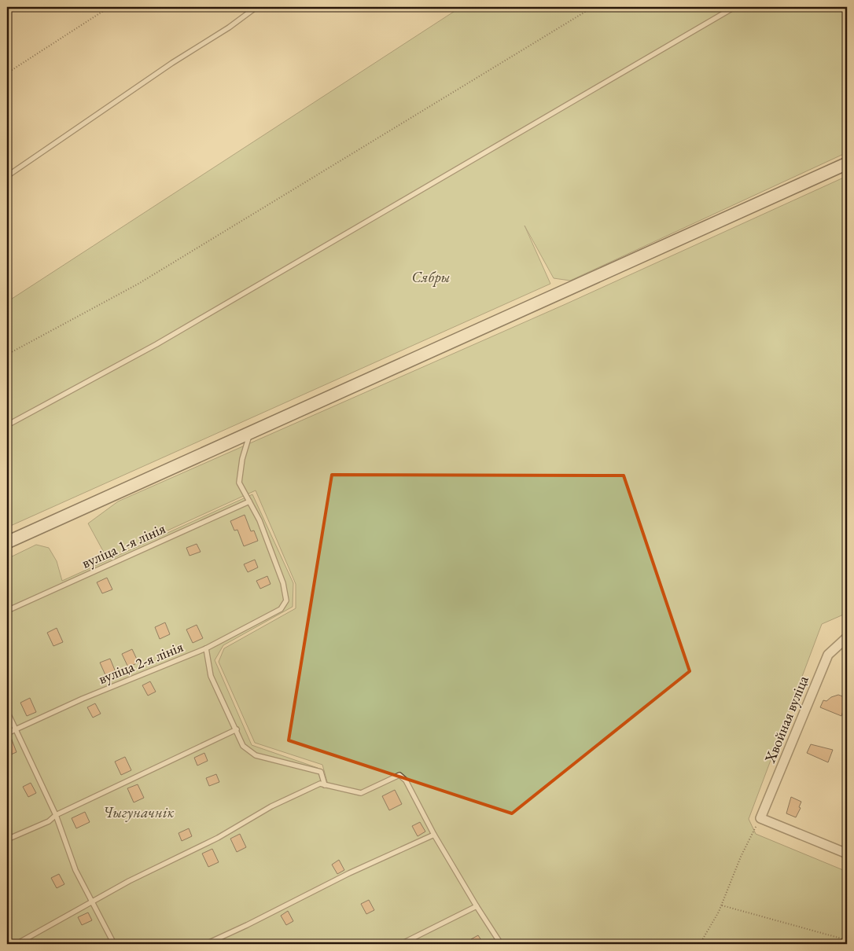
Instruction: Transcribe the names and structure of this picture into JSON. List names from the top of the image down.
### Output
{
  "streets": {
    "street": ["Хвойная вуліца"],
    "lane": ["вуліца 1-я лінія", "вуліца 2-я лінія"]
  },
  "crossings": [
    ["вуліца 1-я лінія", "вуліца 2-я лінія"]
  ],
  "parks": ["Сябры", "Чыгуначнік"]
}
